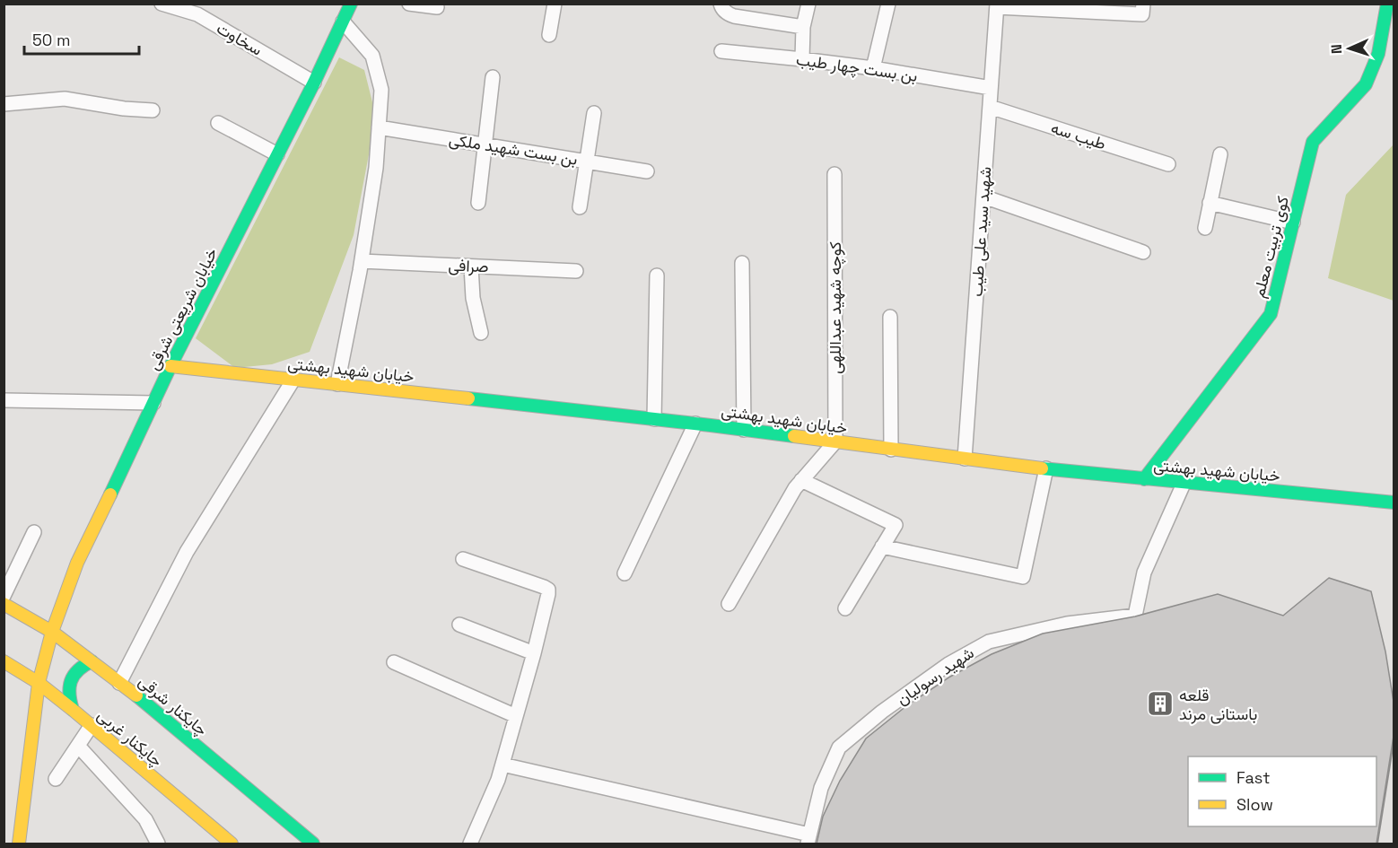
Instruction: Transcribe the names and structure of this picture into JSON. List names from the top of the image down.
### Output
{
  "streets": {
    "street": [
      "سخاوت",
      "بن بست چهار طیب",
      "طیب سه",
      "بن بست شهید ملکی",
      "شهید سید علی طیب",
      "کوی تربیت معلم",
      "صرافی",
      "کوچه شهید عبداللهی",
      "خیابان شریعتی شرقی",
      "خیابان شهید بهشتی",
      "شهید رسولیان",
      "چایکنار شرقی",
      "چایکنار غربی"
    ]
  },
  "crossings": [
    ["سخاوت", "خیابان شریعتی شرقی"],
    ["بن بست چهار طیب", "شهید سید علی طیب"],
    ["طیب سه", "شهید سید علی طیب"],
    ["شهید سید علی طیب", "خیابان شهید بهشتی"],
    ["کوی تربیت معلم", "خیابان شهید بهشتی"],
    ["کوچه شهید عبداللهی", "خیابان شهید بهشتی"],
    ["خیابان شریعتی شرقی", "خیابان شهید بهشتی"],
    ["خیابان شریعتی شرقی", "چایکنار شرقی"],
    ["خیابان شریعتی شرقی", "چایکنار غربی"],
    ["خیابان شهید بهشتی", "شهید رسولیان"]
  ],
  "places": {
    "building": ["قلعه باستانی مرند"]
  },
  "legend": ["Fast", "Slow"],
  "scale_bar": "50 m",
  "north": "left"
}
